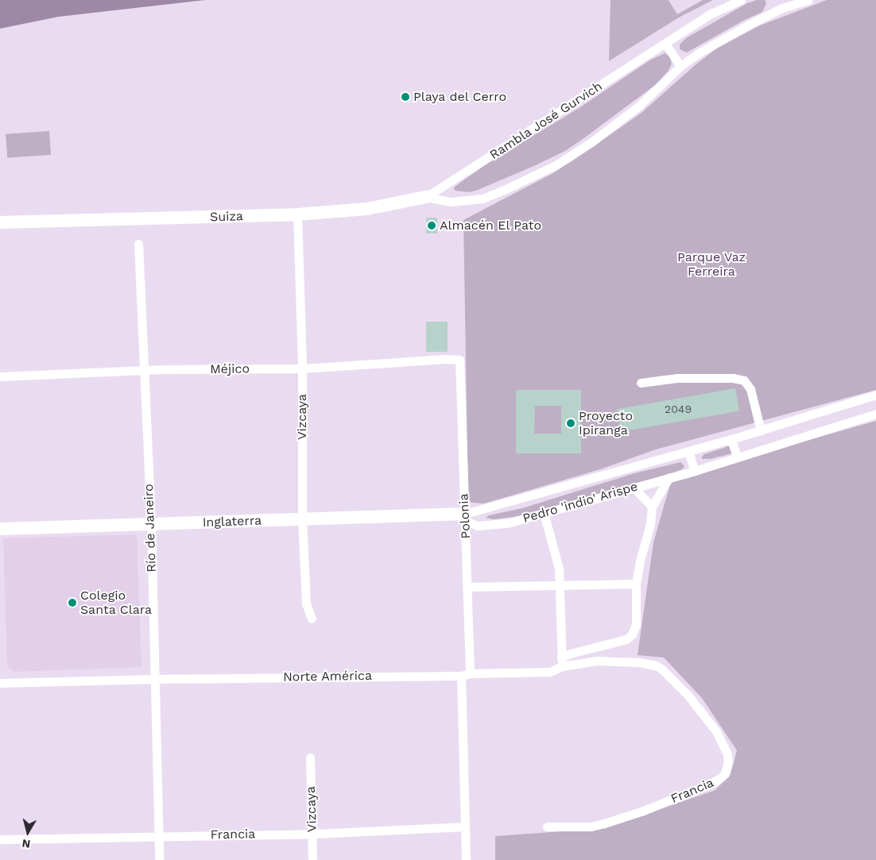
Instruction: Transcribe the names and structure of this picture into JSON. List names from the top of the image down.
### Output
{
  "streets": {
    "street": [
      "Rambla José Gurvich",
      "Suiza",
      "Méjico",
      "Vizcaya",
      "Pedro 'indio' Arispe",
      "Polonia",
      "Inglaterra",
      "Río de Janeiro",
      "Norte América",
      "Francia"
    ]
  },
  "crossings": [
    ["Rambla José Gurvich", "Suiza"],
    ["Suiza", "Vizcaya"],
    ["Méjico", "Vizcaya"],
    ["Méjico", "Polonia"],
    ["Méjico", "Río de Janeiro"],
    ["Vizcaya", "Inglaterra"],
    ["Vizcaya", "Francia"],
    ["Pedro 'indio' Arispe", "Polonia"],
    ["Pedro 'indio' Arispe", "Inglaterra"],
    ["Polonia", "Inglaterra"],
    ["Polonia", "Norte América"],
    ["Polonia", "Francia"],
    ["Inglaterra", "Río de Janeiro"],
    ["Río de Janeiro", "Norte América"],
    ["Río de Janeiro", "Francia"],
    ["Norte América", "Francia"]
  ],
  "parks": ["Parque Vaz Ferreira"],
  "places": [
    "Playa del Cerro",
    "Almacén El Pato",
    "Proyecto Ipiranga",
    "Colegio Santa Clara"
  ],
  "house_numbers": ["2049"],
  "north": "bottom"
}
